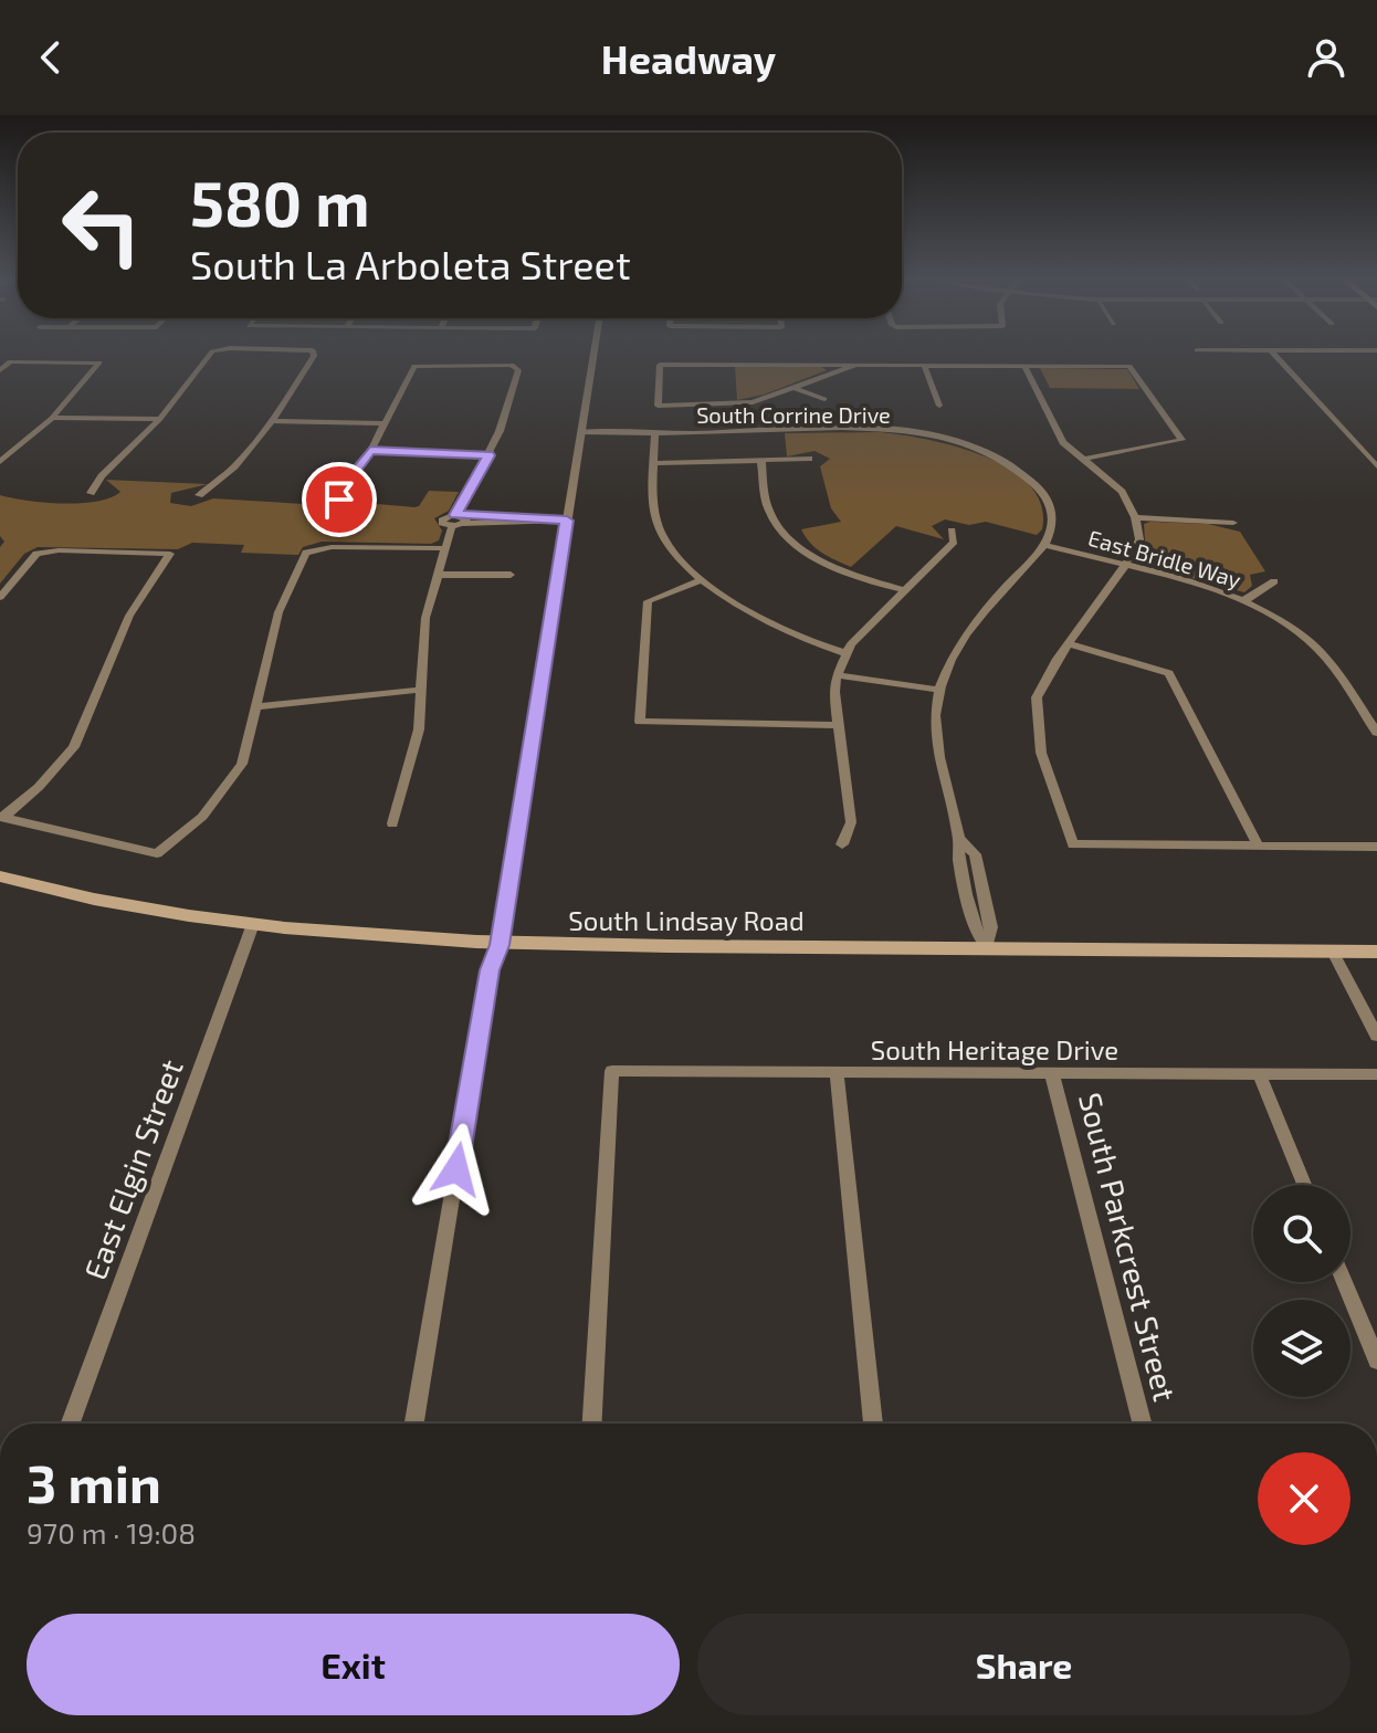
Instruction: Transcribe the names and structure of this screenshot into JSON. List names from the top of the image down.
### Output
{
  "streets": {
    "main road": ["South Lindsay Road"],
    "street": [
      "South Corrine Drive",
      "East Bridle Way",
      "South Heritage Drive",
      "East Elgin Street",
      "South Parkcrest Street"
    ]
  },
  "crossings": [
    ["South Corrine Drive", "East Bridle Way"],
    ["South Lindsay Road", "East Elgin Street"],
    ["South Heritage Drive", "South Parkcrest Street"]
  ],
  "page": {
    "header": "Headway",
    "turn": ["580 m", "South La Arboleta Street"],
    "heading": ["3 min", "970 m · 19:08"],
    "buttons": ["Exit", "Share"]
  }
}
